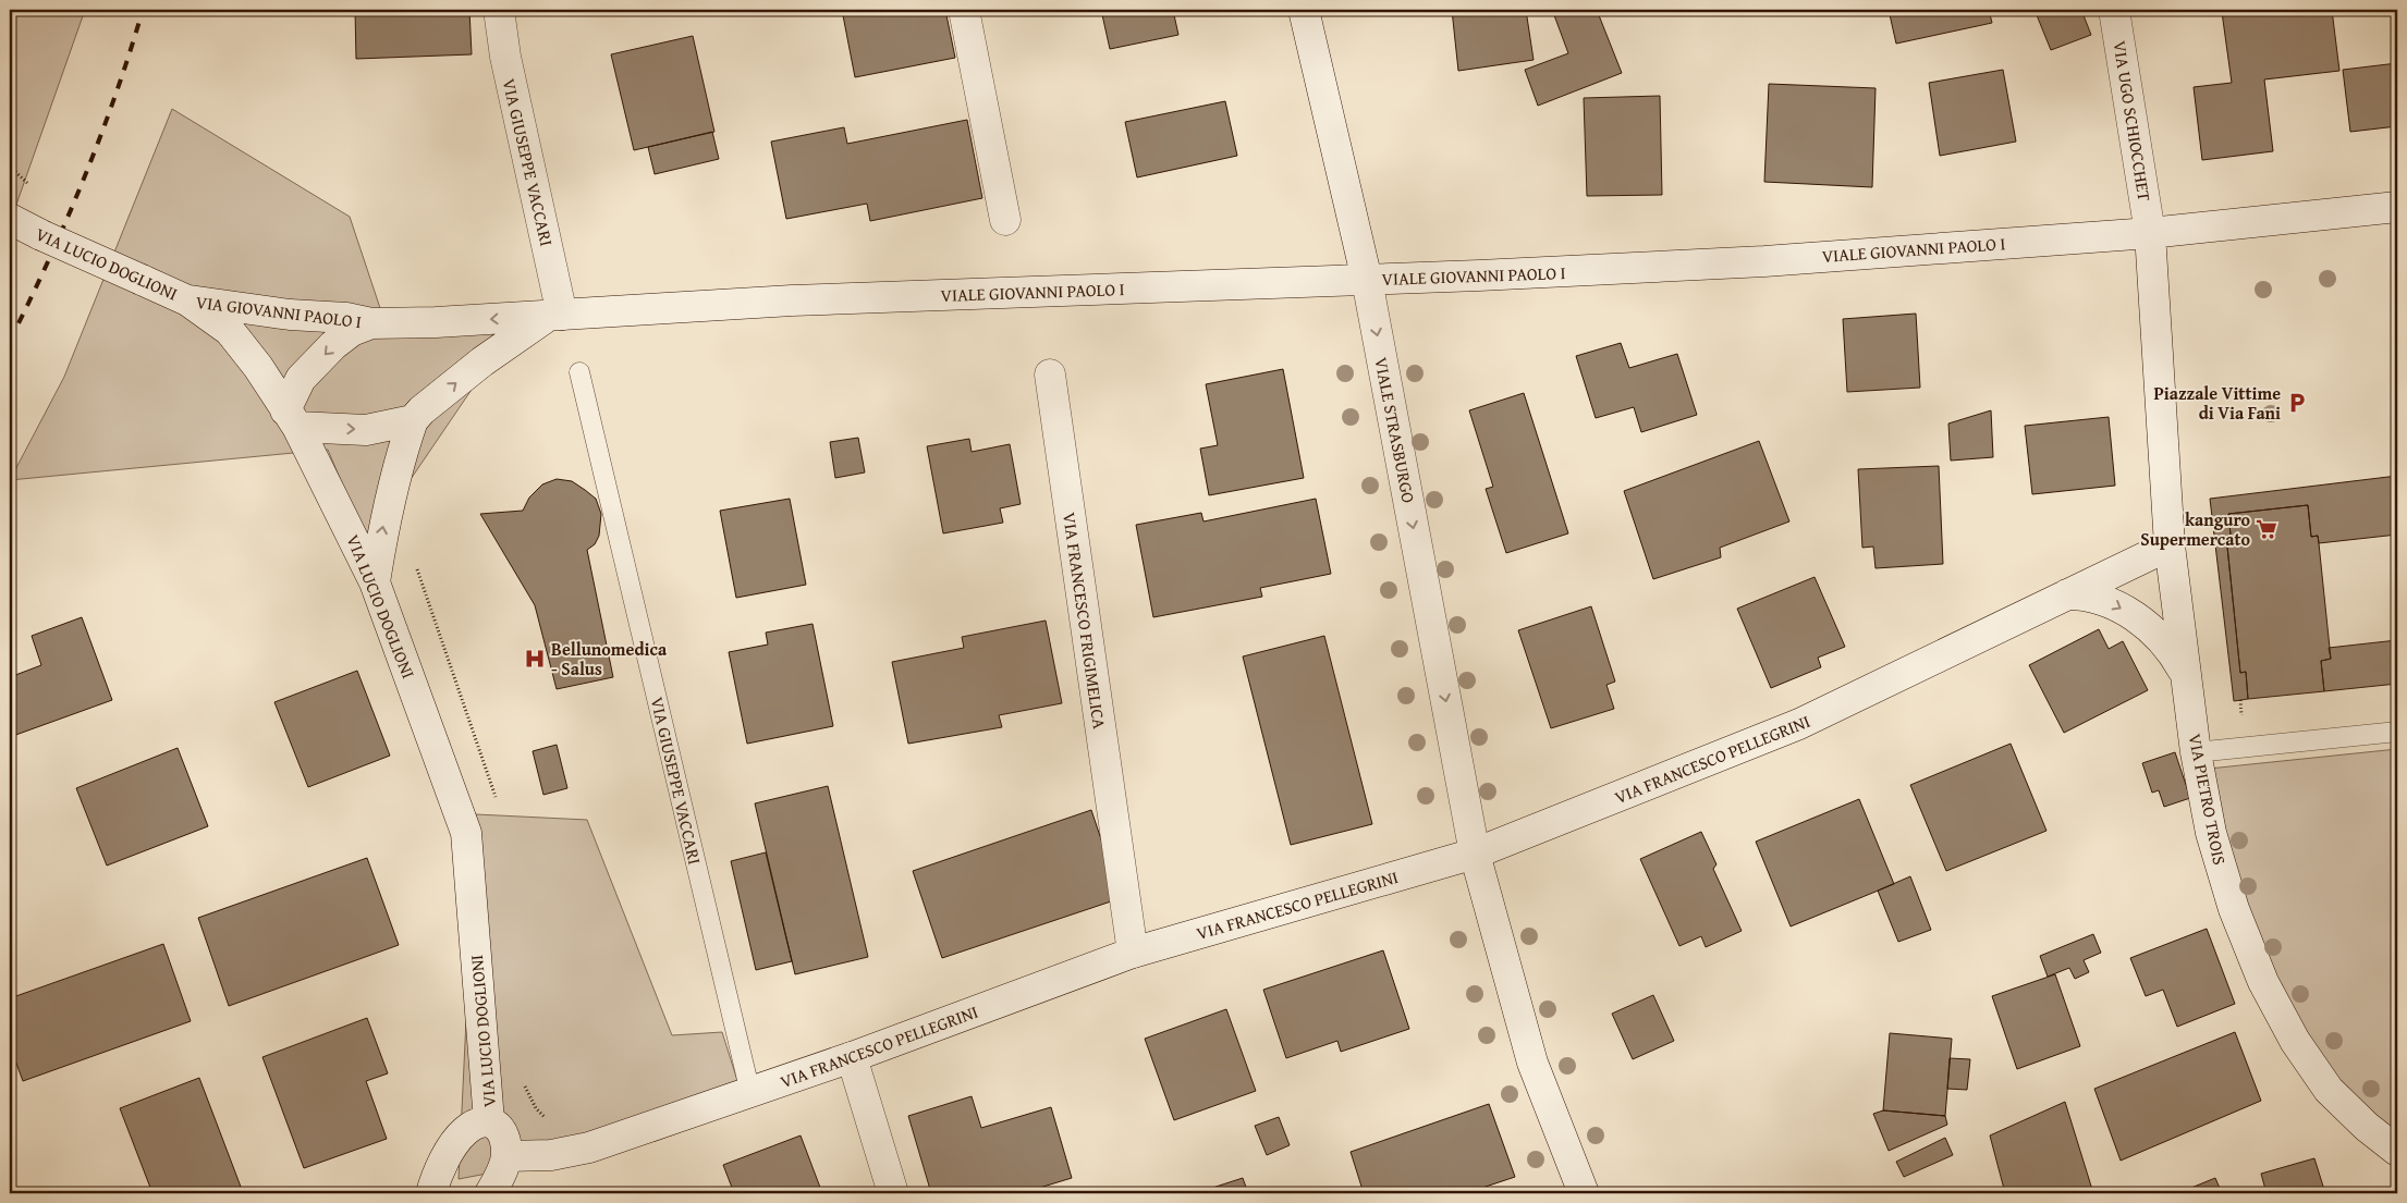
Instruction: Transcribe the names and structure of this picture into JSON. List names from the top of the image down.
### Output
{
  "streets": {
    "street": [
      "VIA UGO SCHIOCCHET",
      "VIA GIUSEPPE VACCARI",
      "VIALE GIOVANNI PAOLO I",
      "VIA LUCIO DOGLIONI",
      "VIA GIOVANNI PAOLO I",
      "VIALE STRASBURGO",
      "VIA FRANCESCO FRIGIMELICA",
      "VIA FRANCESCO PELLEGRINI",
      "VIA PIETRO TROIS"
    ]
  },
  "crossings": [
    ["VIA UGO SCHIOCCHET", "VIALE GIOVANNI PAOLO I"],
    ["VIA UGO SCHIOCCHET", "VIA PIETRO TROIS"],
    ["VIA GIUSEPPE VACCARI", "VIALE GIOVANNI PAOLO I"],
    ["VIA GIUSEPPE VACCARI", "VIA FRANCESCO PELLEGRINI"],
    ["VIALE GIOVANNI PAOLO I", "VIA LUCIO DOGLIONI"],
    ["VIALE GIOVANNI PAOLO I", "VIA GIOVANNI PAOLO I"],
    ["VIALE GIOVANNI PAOLO I", "VIALE STRASBURGO"],
    ["VIALE GIOVANNI PAOLO I", "VIA PIETRO TROIS"],
    ["VIA LUCIO DOGLIONI", "VIA GIOVANNI PAOLO I"],
    ["VIALE STRASBURGO", "VIA FRANCESCO PELLEGRINI"],
    ["VIA FRANCESCO FRIGIMELICA", "VIA FRANCESCO PELLEGRINI"],
    ["VIA FRANCESCO PELLEGRINI", "VIA PIETRO TROIS"]
  ],
  "one_way": ["VIALE STRASBURGO"],
  "places": {
    "parking": ["Piazzale Vittime di Via Fani"],
    "supermarket": ["kanguro Supermercato"],
    "hospital": ["Bellunomedica - Salus"]
  }
}
